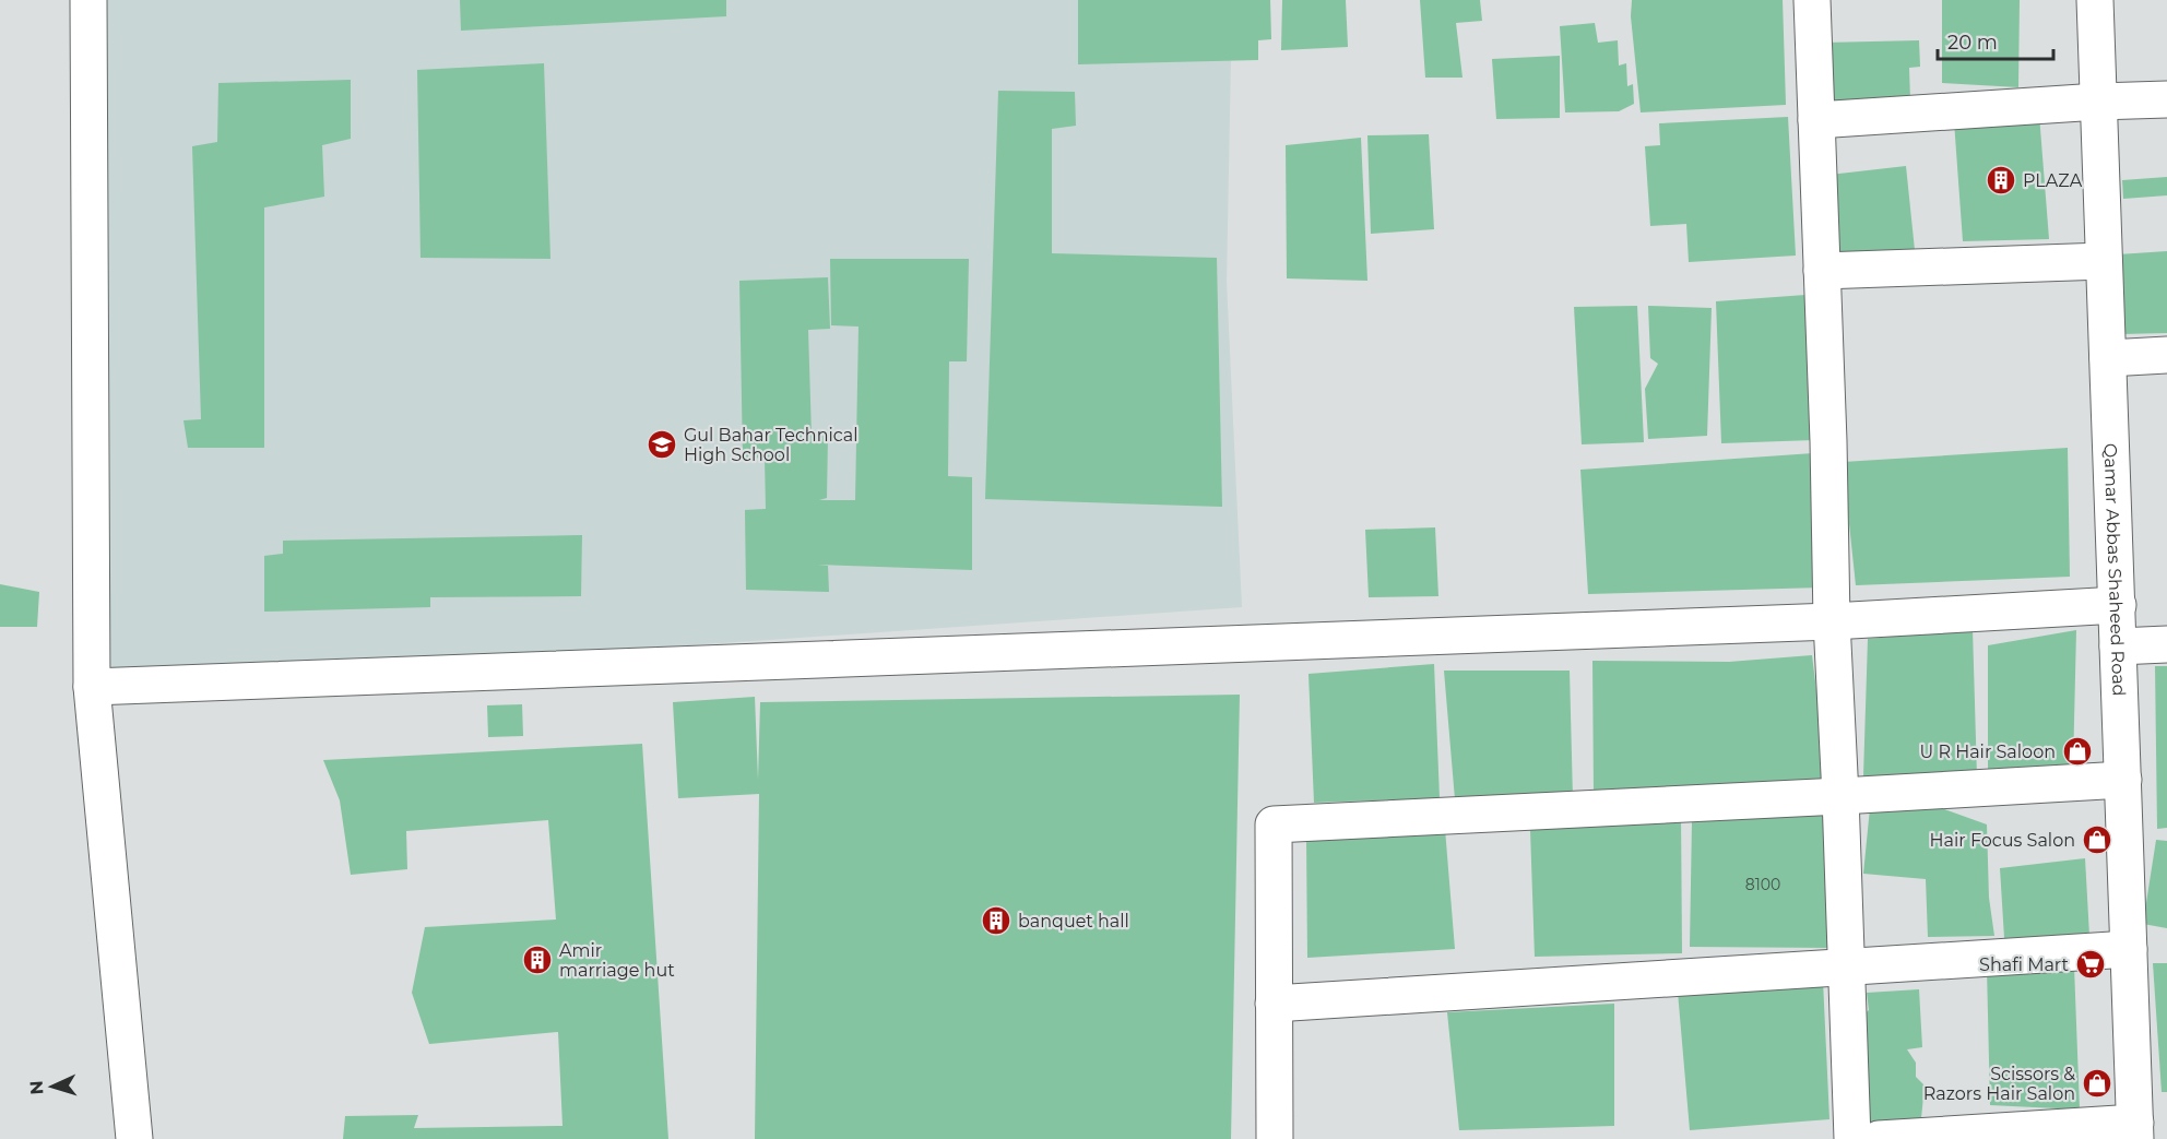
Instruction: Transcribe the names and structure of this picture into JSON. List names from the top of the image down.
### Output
{
  "streets": {
    "street": ["Qamar Abbas Shaheed Road"]
  },
  "places": {
    "building": ["PLAZA", "banquet hall", "Amir marriage hut"],
    "school or university": ["Gul Bahar Technical High School"],
    "shop": ["U R Hair Saloon", "Hair Focus Salon", "Scissors & Razors Hair Salon"],
    "supermarket": ["Shafi Mart"]
  },
  "house_numbers": ["8100"],
  "scale_bar": "20 m",
  "north": "left"
}
